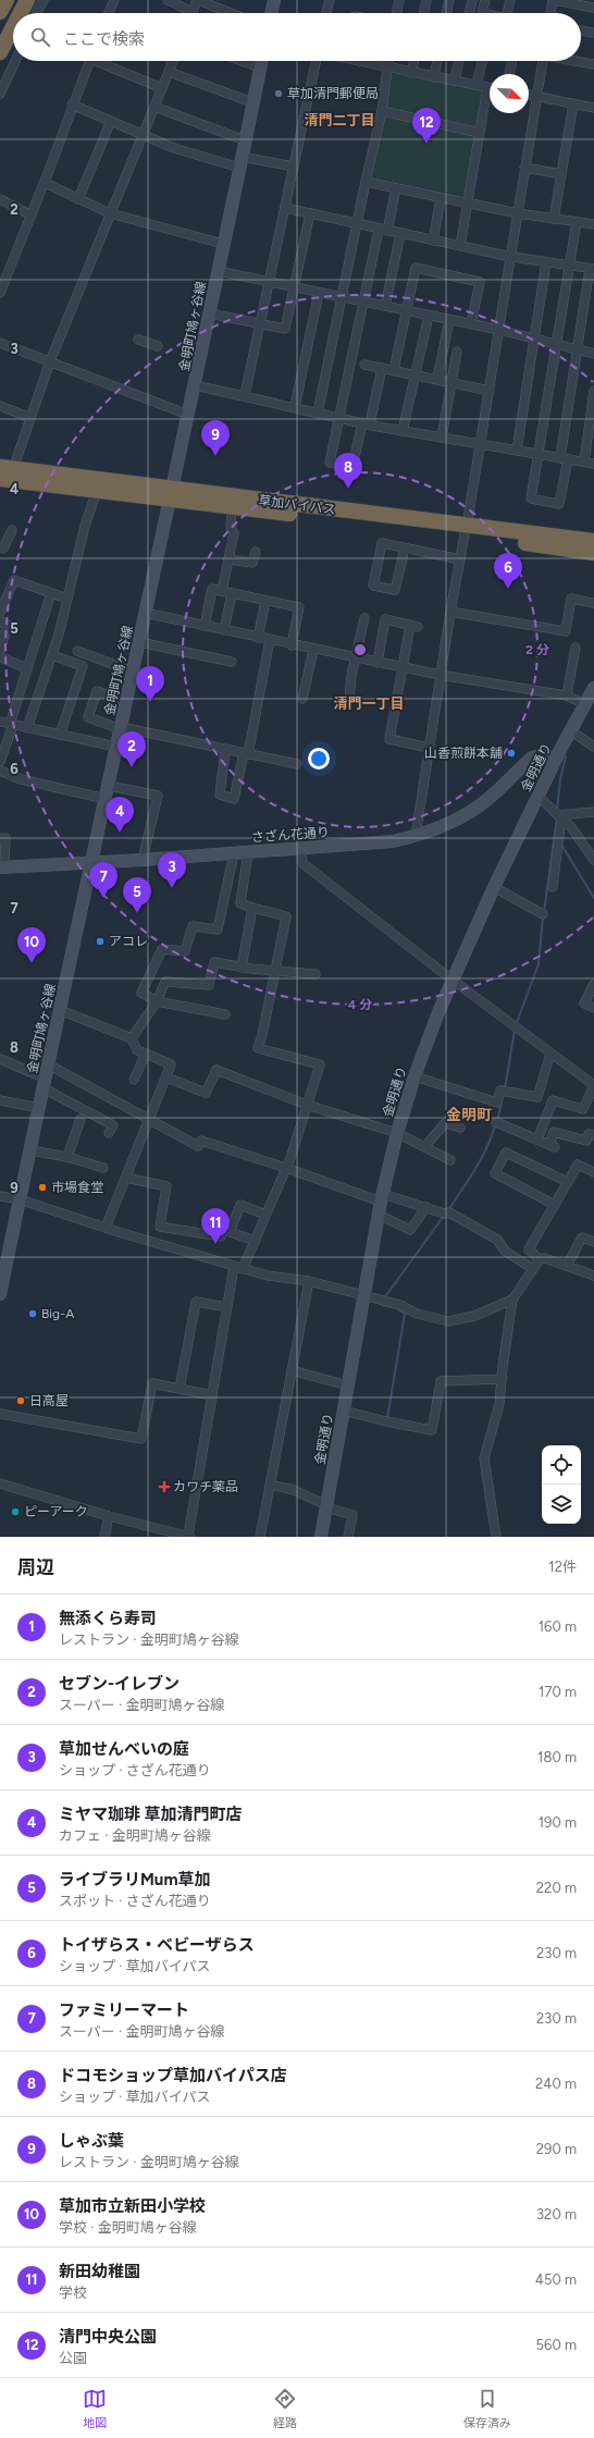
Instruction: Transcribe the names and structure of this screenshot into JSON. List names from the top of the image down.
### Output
{
  "streets": {
    "highway": ["草加バイパス"],
    "street": ["金明町鳩ヶ谷線", "金明通り", "さざん花通り"]
  },
  "crossings": [
    ["金明町鳩ヶ谷線", "草加バイパス"],
    ["金明町鳩ヶ谷線", "さざん花通り"],
    ["金明通り", "さざん花通り"]
  ],
  "districts": ["清門二丁目", "清門一丁目", "金明町"],
  "places": {
    "other": [
      "草加清門郵便局",
      "山香煎餅本舗",
      "アコレ",
      "市場食堂",
      "Big-A",
      "日高屋",
      "ピーアーク"
    ],
    "health": ["カワチ薬品"]
  },
  "north": "bottom right",
  "page": {
    "search": "ここで検索",
    "pins": [
      "12",
      "9",
      "8",
      "6",
      "1",
      "2",
      "4",
      "3",
      "7",
      "5",
      "10",
      "11"
    ],
    "heading": ["周辺", "12件"],
    "list": [
      {
        "mark": "1",
        "name": "無添くら寿司",
        "note": "レストラン · 金明町鳩ヶ谷線",
        "value": "160 m"
      },
      {
        "mark": "2",
        "name": "セブン-イレブン",
        "note": "スーパー · 金明町鳩ヶ谷線",
        "value": "170 m"
      },
      {
        "mark": "3",
        "name": "草加せんべいの庭",
        "note": "ショップ · さざん花通り",
        "value": "180 m"
      },
      {
        "mark": "4",
        "name": "ミヤマ珈琲 草加清門町店",
        "note": "カフェ · 金明町鳩ヶ谷線",
        "value": "190 m"
      },
      {
        "mark": "5",
        "name": "ライブラリMum草加",
        "note": "スポット · さざん花通り",
        "value": "220 m"
      },
      {
        "mark": "6",
        "name": "トイザらス・ベビーザらス",
        "note": "ショップ · 草加バイパス",
        "value": "230 m"
      },
      {
        "mark": "7",
        "name": "ファミリーマート",
        "note": "スーパー · 金明町鳩ヶ谷線",
        "value": "230 m"
      },
      {
        "mark": "8",
        "name": "ドコモショップ草加バイパス店",
        "note": "ショップ · 草加バイパス",
        "value": "240 m"
      },
      {
        "mark": "9",
        "name": "しゃぶ葉",
        "note": "レストラン · 金明町鳩ヶ谷線",
        "value": "290 m"
      },
      {
        "mark": "10",
        "name": "草加市立新田小学校",
        "note": "学校 · 金明町鳩ヶ谷線",
        "value": "320 m"
      },
      {
        "mark": "11",
        "name": "新田幼稚園",
        "note": "学校",
        "value": "450 m"
      },
      {
        "mark": "12",
        "name": "清門中央公園",
        "note": "公園",
        "value": "560 m"
      }
    ],
    "nav": ["地図", "経路", "保存済み"]
  },
  "grid": {
    "rows": [
      "2",
      "3",
      "4",
      "5",
      "6",
      "7",
      "8",
      "9"
    ]
  },
  "rings": ["2 分", "4 分"]
}
